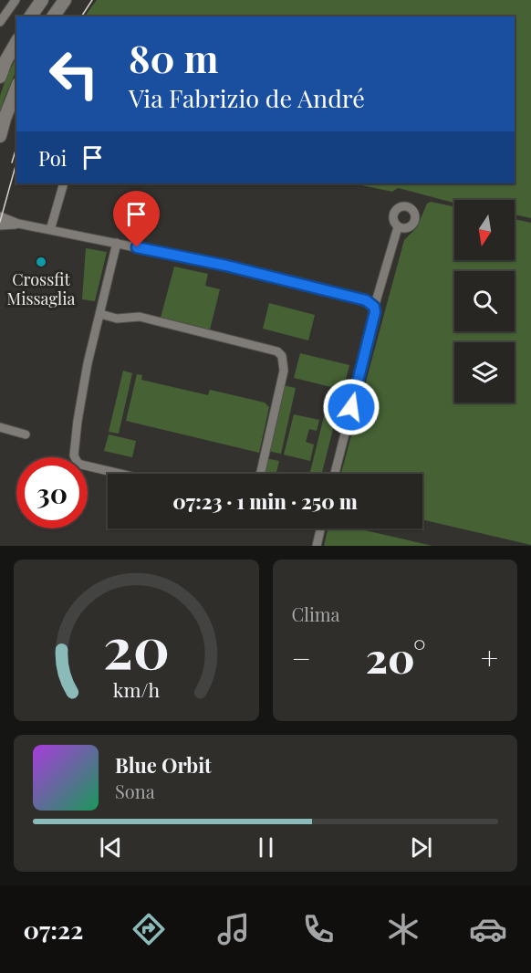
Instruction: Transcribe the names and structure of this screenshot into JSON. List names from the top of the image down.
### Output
{
  "places": ["Crossfit Missaglia"],
  "north": "bottom",
  "page": {
    "turn": ["80 m", "Via Fabrizio de André"],
    "then": "Poi",
    "limit": "30",
    "trip": "07:23 · 1 min · 250 m",
    "tile": "Clima",
    "heat": ["−", "20°", "+"],
    "song": ["Blue Orbit", "Sona"],
    "tabs": "07:22",
    "gauge": ["20", "km/h"]
  }
}
